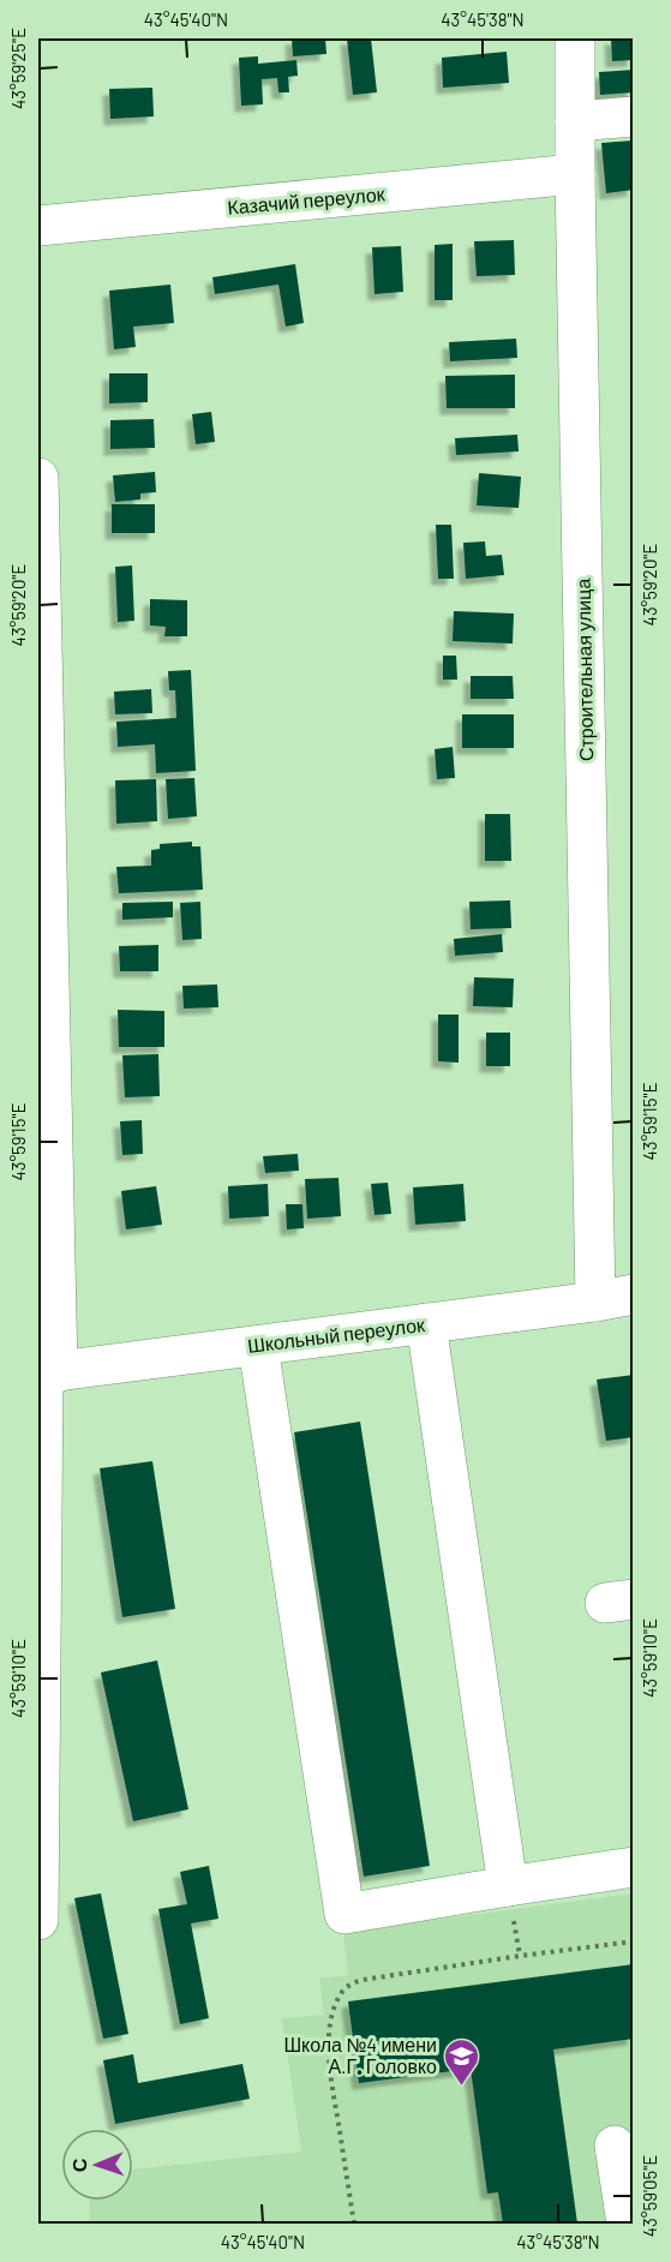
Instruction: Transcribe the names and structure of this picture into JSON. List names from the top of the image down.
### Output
{
  "streets": {
    "street": ["Казачий переулок", "Строительная улица", "Школьный переулок"]
  },
  "crossings": [
    ["Казачий переулок", "Строительная улица"],
    ["Строительная улица", "Школьный переулок"]
  ],
  "places": {
    "school or university": ["Школа №4 имени А.Г. Головко"]
  },
  "north": "left",
  "coordinates": [
    "43°45'40\"N",
    "43°45'38\"N",
    "43°59'25\"E",
    "43°59'20\"E",
    "43°59'15\"E",
    "43°59'10\"E",
    "43°59'05\"E"
  ]
}
